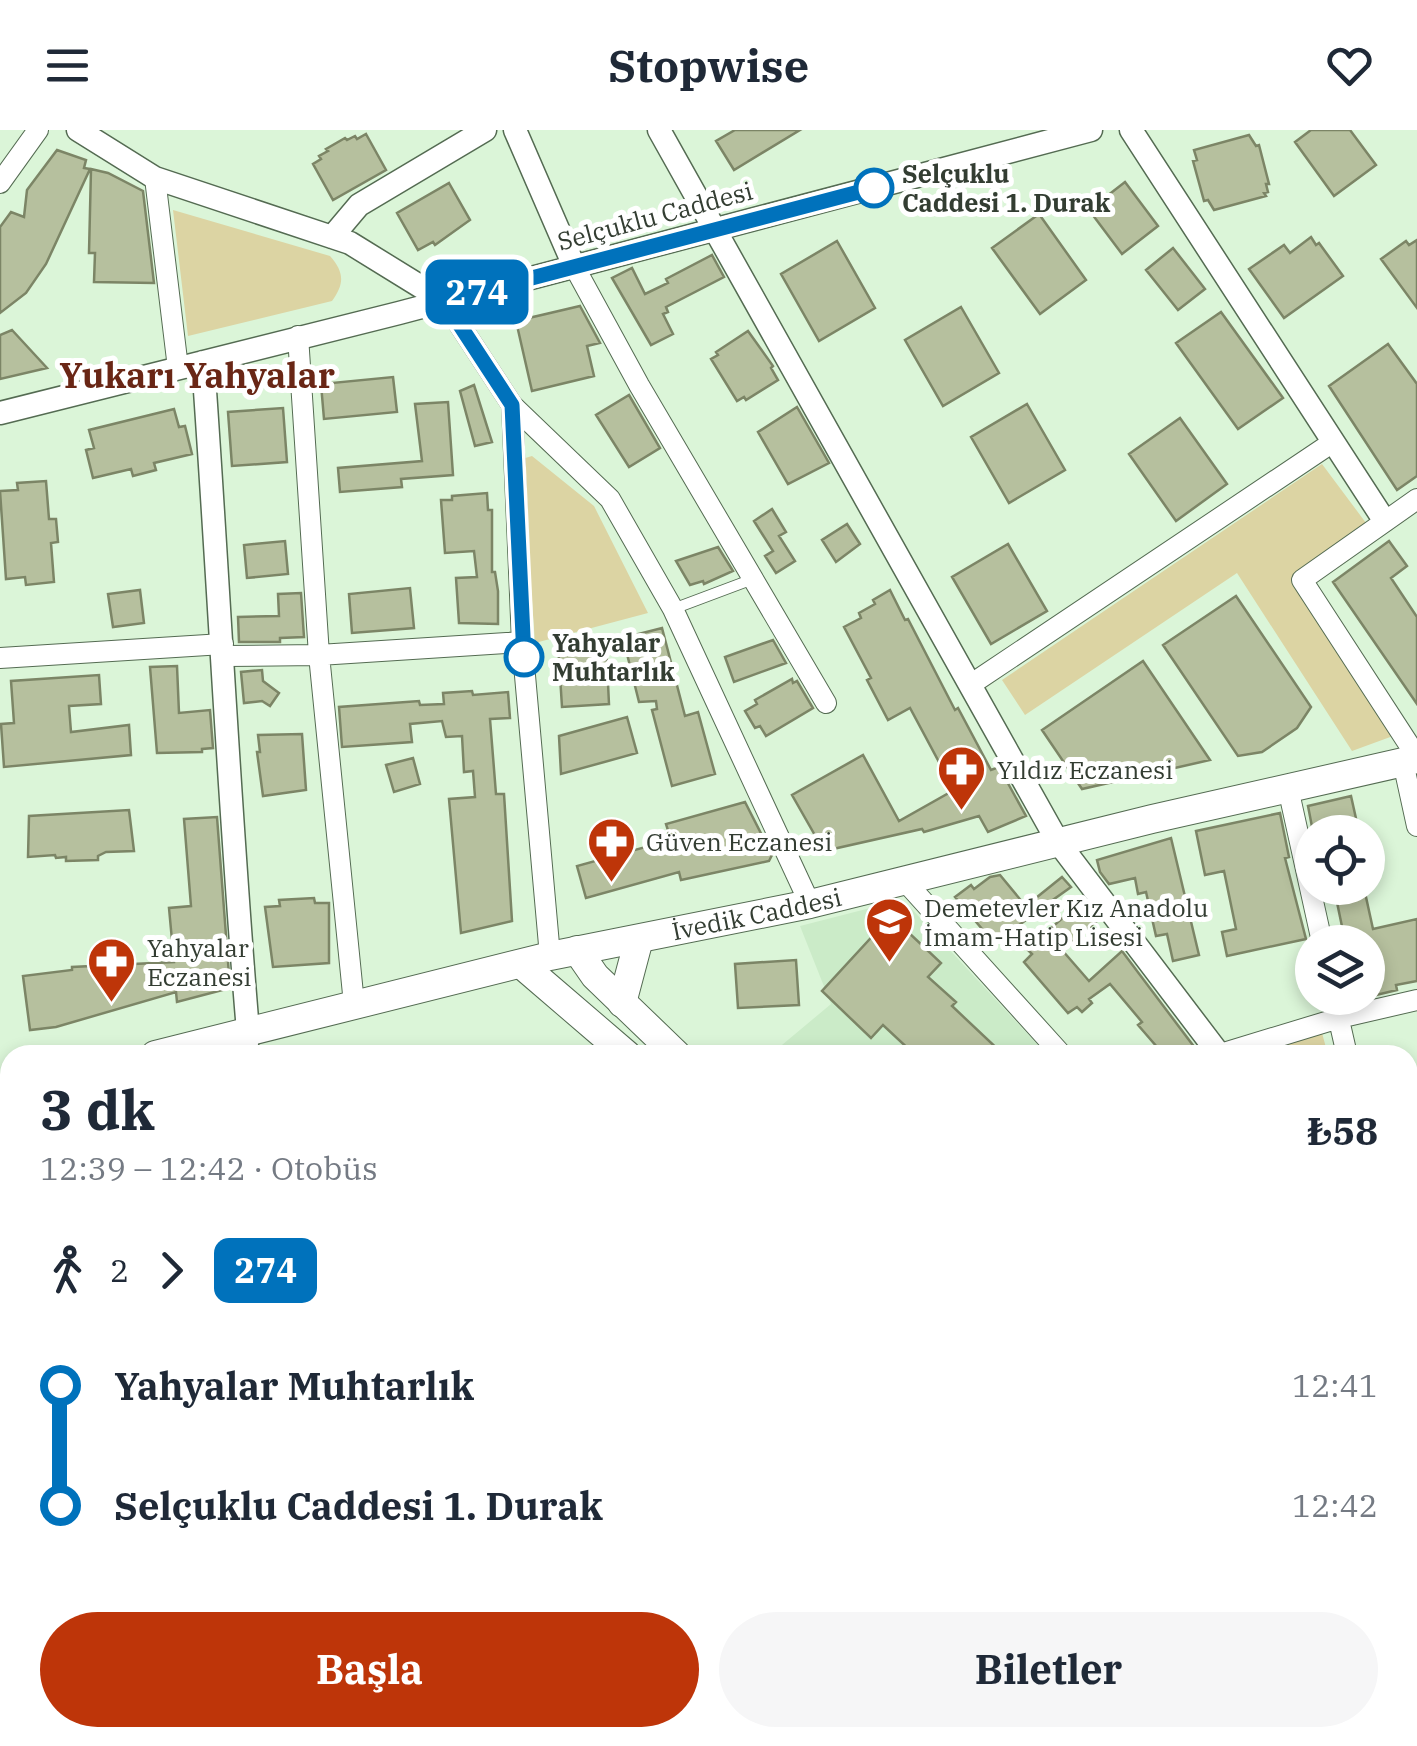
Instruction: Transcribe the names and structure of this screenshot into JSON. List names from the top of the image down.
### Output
{
  "streets": {
    "main road": ["İvedik Caddesi"],
    "street": ["Selçuklu Caddesi"]
  },
  "districts": ["Yukarı Yahyalar"],
  "places": {
    "other": ["Selçuklu Caddesi 1. Durak", "Yahyalar Muhtarlık"],
    "pharmacy": ["Yıldız Eczanesi", "Güven Eczanesi", "Yahyalar Eczanesi"],
    "school or university": ["Demetevler Kız Anadolu İmam-Hatip Lisesi"]
  },
  "lines": ["bus line 274"],
  "page": {
    "header": "Stopwise",
    "on_map": "274",
    "heading": ["3 dk", "12:39 – 12:42 · Otobüs", "₺58"],
    "legs": ["2", "274"],
    "list": [
      {
        "name": "Yahyalar Muhtarlık",
        "value": "12:41"
      },
      {
        "name": "Selçuklu Caddesi 1. Durak",
        "value": "12:42"
      }
    ],
    "buttons": ["Başla", "Biletler"]
  }
}
